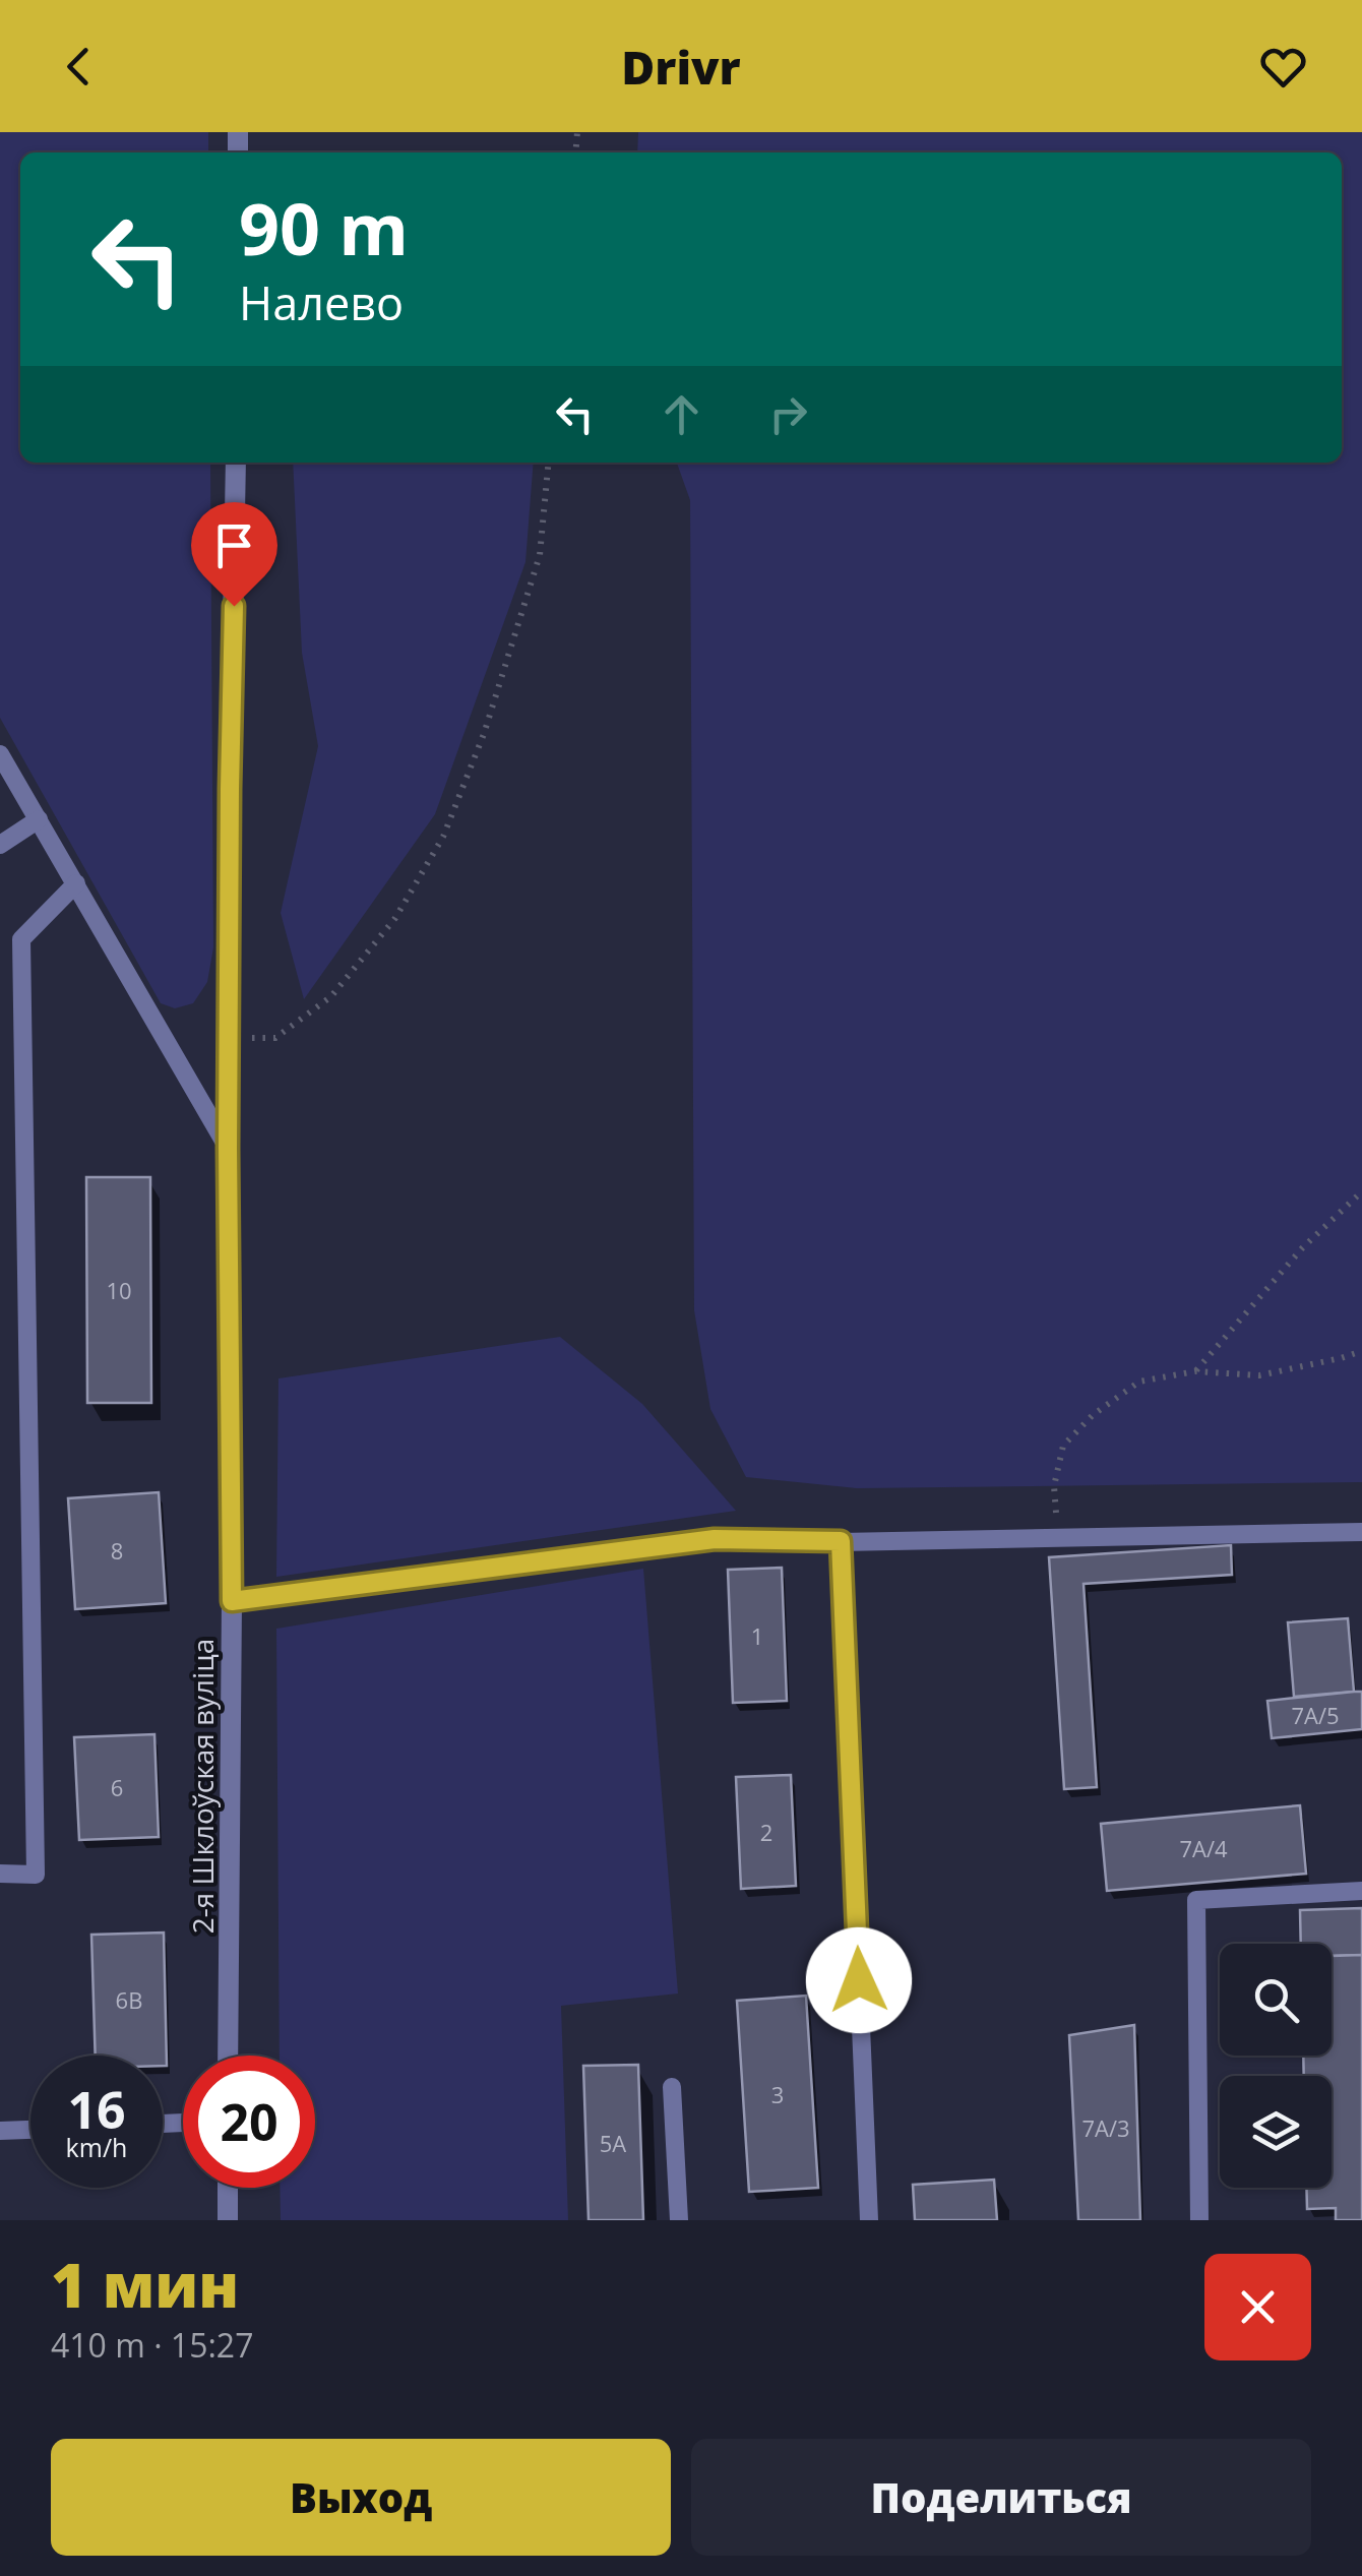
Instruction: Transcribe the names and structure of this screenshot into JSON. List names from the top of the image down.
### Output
{
  "streets": {
    "street": ["2-я Шклоўская вуліца"]
  },
  "house_numbers": [
    "10",
    "8",
    "1",
    "7А/5",
    "6",
    "2",
    "7А/4",
    "6В",
    "3",
    "7А/3",
    "5А"
  ],
  "page": {
    "header": "Drivr",
    "turn": ["90 m", "Налево"],
    "speed": "16 km/h",
    "limit": "20",
    "heading": ["1 мин", "410 m · 15:27"],
    "buttons": ["Выход", "Поделиться"]
  }
}
